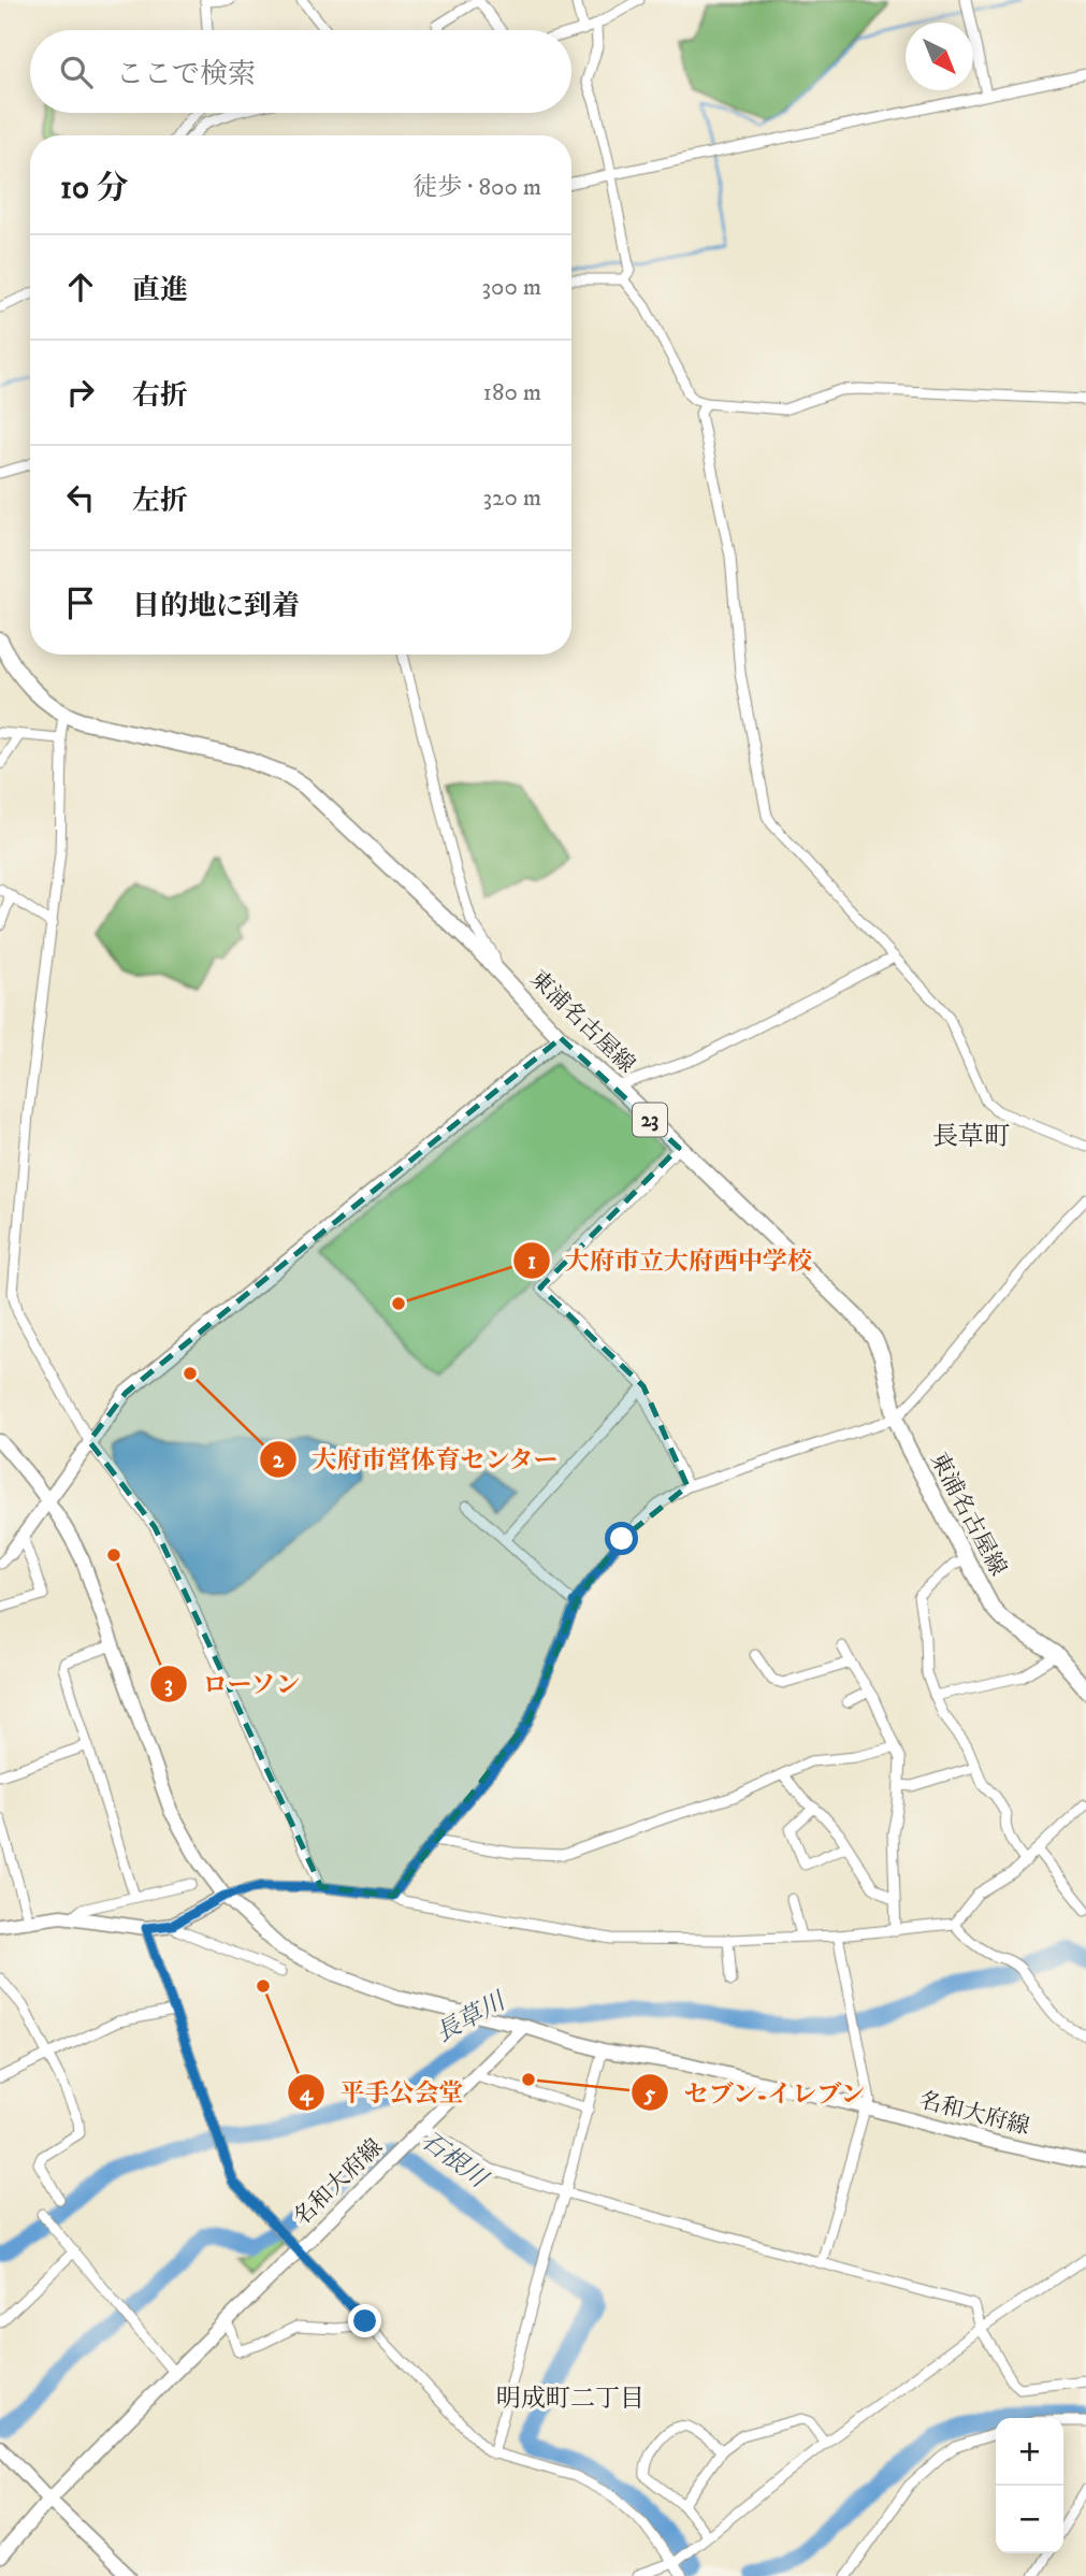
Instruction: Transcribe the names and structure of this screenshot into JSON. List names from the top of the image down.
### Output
{
  "streets": {
    "main road": ["東浦名古屋線", "23"],
    "street": ["名和大府線"]
  },
  "districts": ["長草町", "明成町二丁目"],
  "water": ["長草川", "石根川"],
  "places": [
    "大府市立大府西中学校",
    "大府市営体育センター",
    "ローソン",
    "平手公会堂",
    "セブン-イレブン"
  ],
  "north": "bottom right",
  "page": {
    "search": "ここで検索",
    "heading": ["10 分", "徒歩 · 800 m"],
    "list": [
      ["直進", "300 m"],
      ["右折", "180 m"],
      ["左折", "320 m"],
      "目的地に到着"
    ],
    "map_buttons": ["+", "−"]
  }
}
